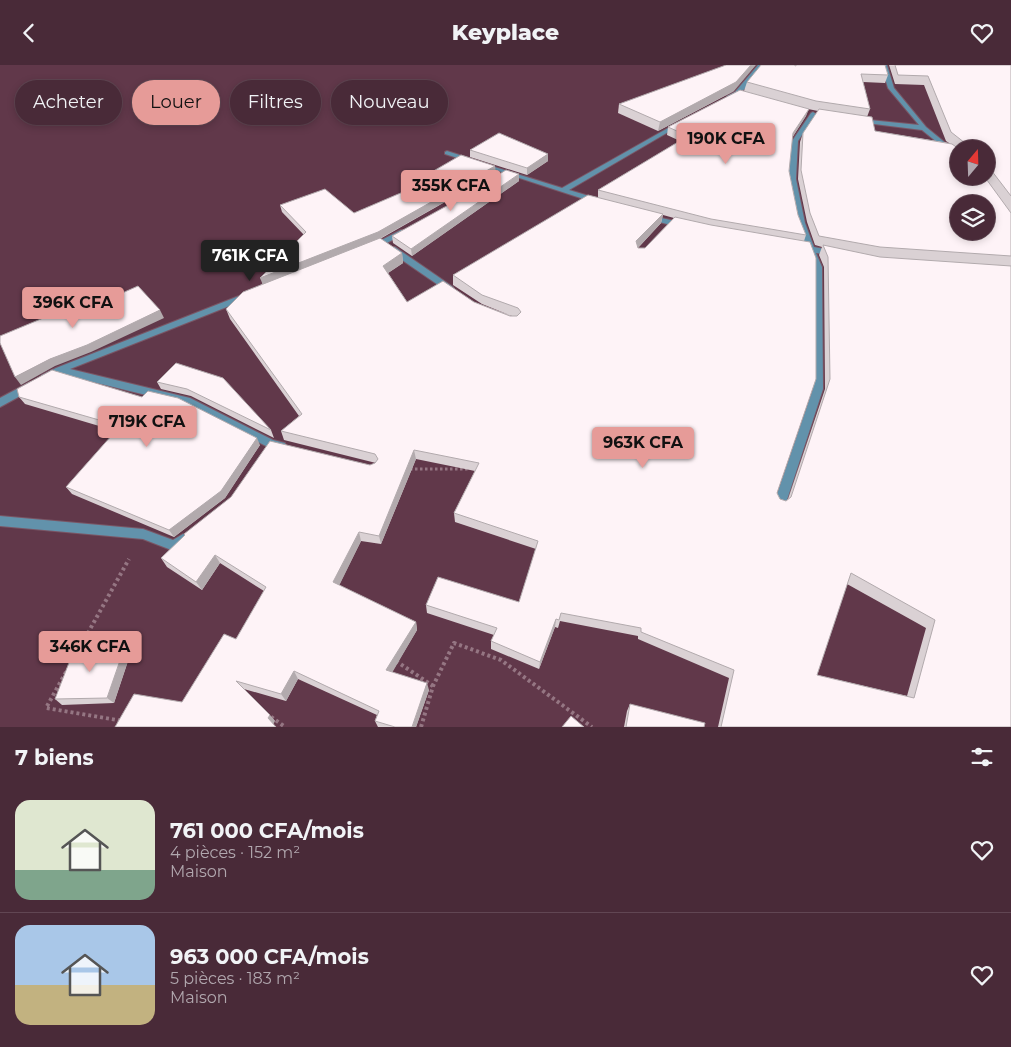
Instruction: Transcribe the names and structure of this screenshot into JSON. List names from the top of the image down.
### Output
{
  "north": "top",
  "page": {
    "header": "Keyplace",
    "chip": [
      "Acheter",
      "Louer",
      "Filtres",
      "Nouveau"
    ],
    "price": [
      "190K CFA",
      "355K CFA",
      "761K CFA",
      "396K CFA",
      "719K CFA",
      "963K CFA",
      "346K CFA"
    ],
    "heading": "7 biens",
    "list": [
      {
        "name": "761 000 CFA/mois",
        "note": "4 pièces · 152 m² · Maison"
      },
      {
        "name": "963 000 CFA/mois",
        "note": "5 pièces · 183 m² · Maison"
      }
    ]
  }
}
